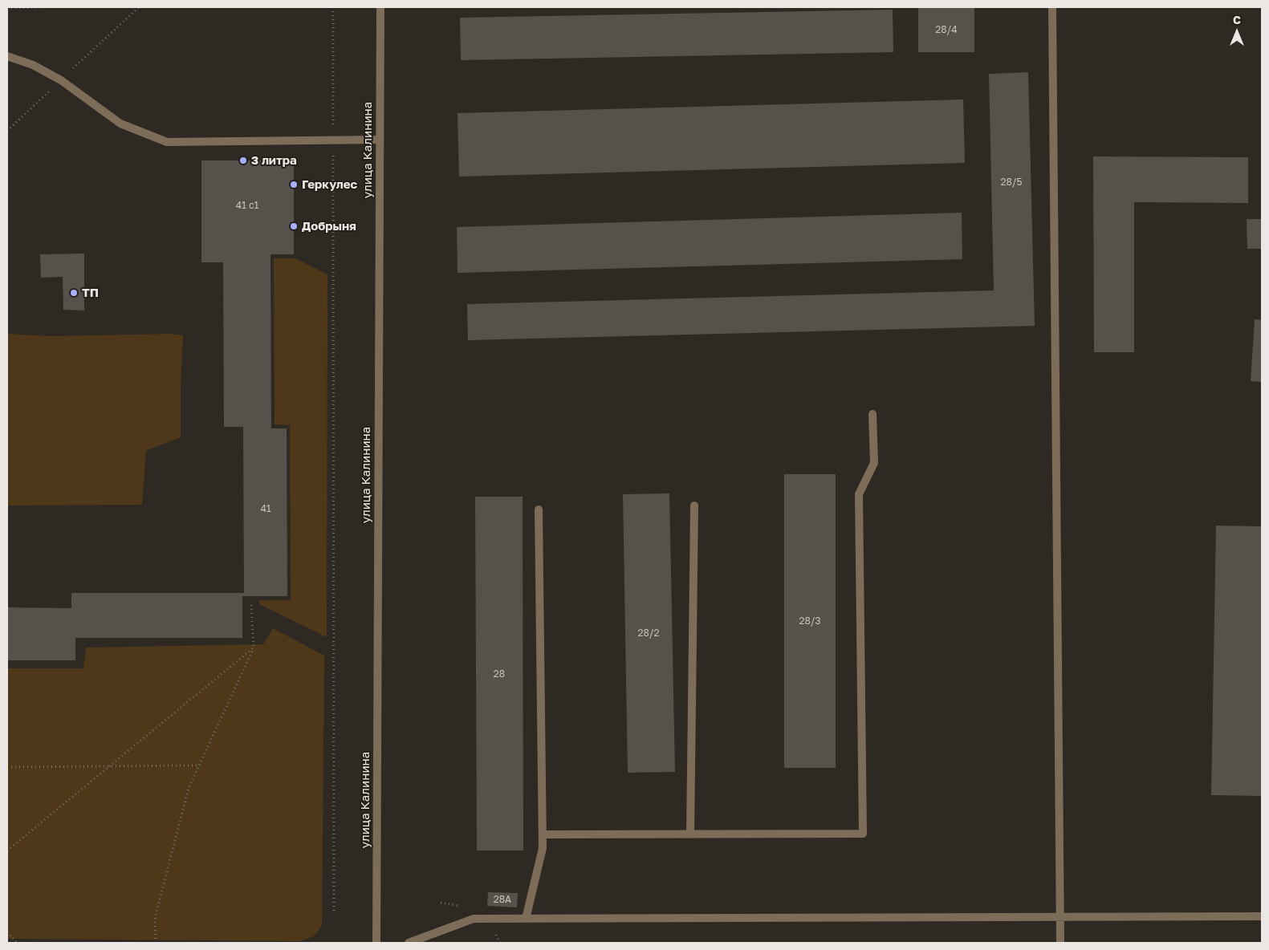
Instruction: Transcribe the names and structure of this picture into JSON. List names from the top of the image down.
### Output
{
  "streets": {
    "street": ["улица Калинина"]
  },
  "places": [
    "3 литра",
    "Геркулес",
    "Добрыня",
    "ТП"
  ],
  "house_numbers": [
    "28/4",
    "28/5",
    "41 с1",
    "41",
    "28/3",
    "28/2",
    "28",
    "28А"
  ],
  "north": "top"
}
